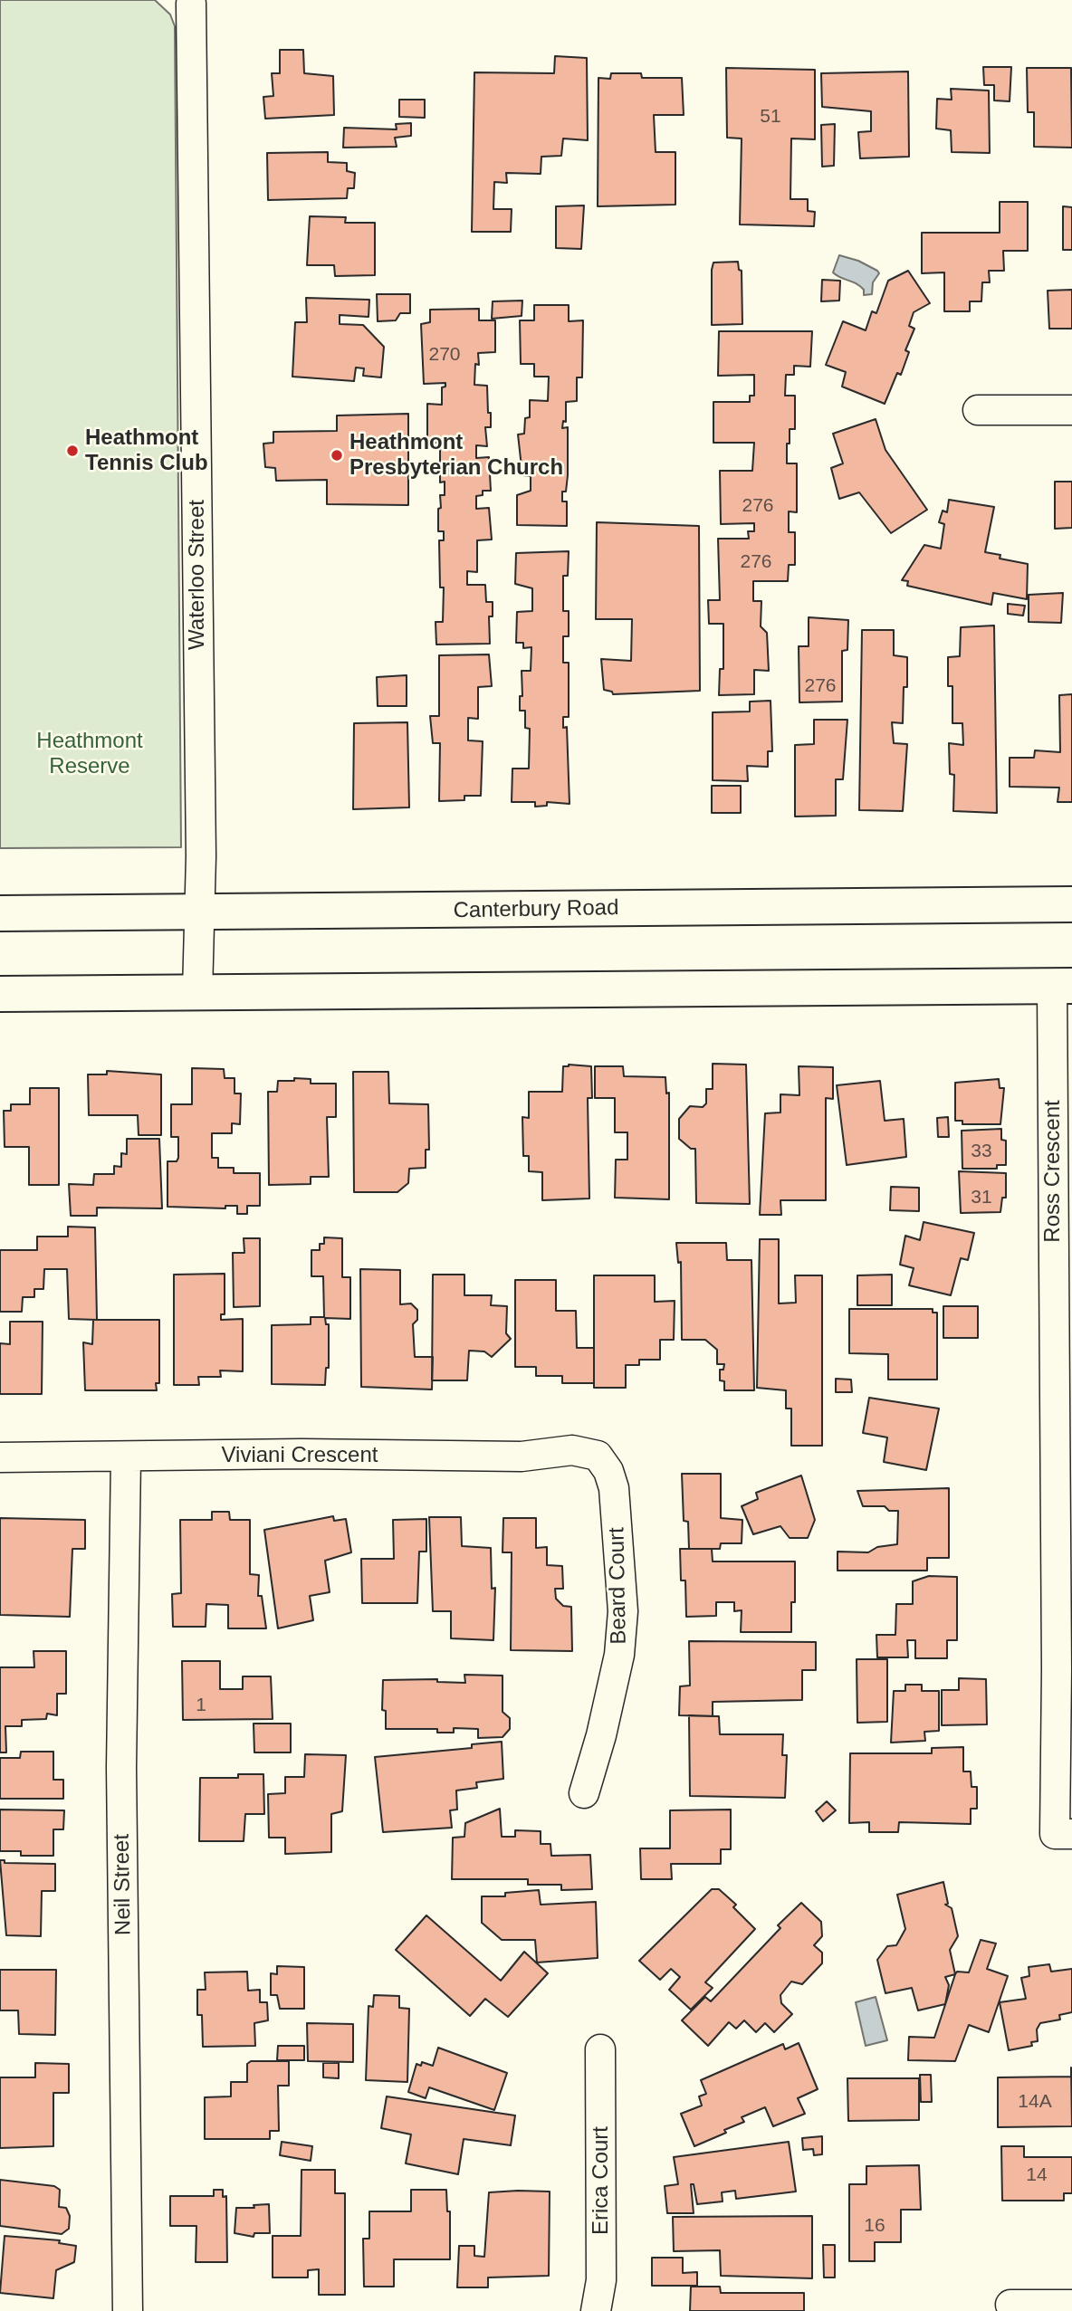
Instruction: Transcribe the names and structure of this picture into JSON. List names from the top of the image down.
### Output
{
  "streets": {
    "main road": ["Canterbury Road"],
    "street": [
      "Waterloo Street",
      "Ross Crescent",
      "Viviani Crescent",
      "Beard Court",
      "Neil Street",
      "Erica Court"
    ]
  },
  "crossings": [
    ["Waterloo Street", "Canterbury Road"],
    ["Viviani Crescent", "Beard Court"],
    ["Viviani Crescent", "Neil Street"]
  ],
  "parks": ["Heathmont Reserve"],
  "places": ["Heathmont Tennis Club", "Heathmont Presbyterian Church"],
  "house_numbers": [
    "51",
    "270",
    "276",
    "276",
    "276",
    "33",
    "31",
    "1",
    "14A",
    "14",
    "16"
  ]
}
